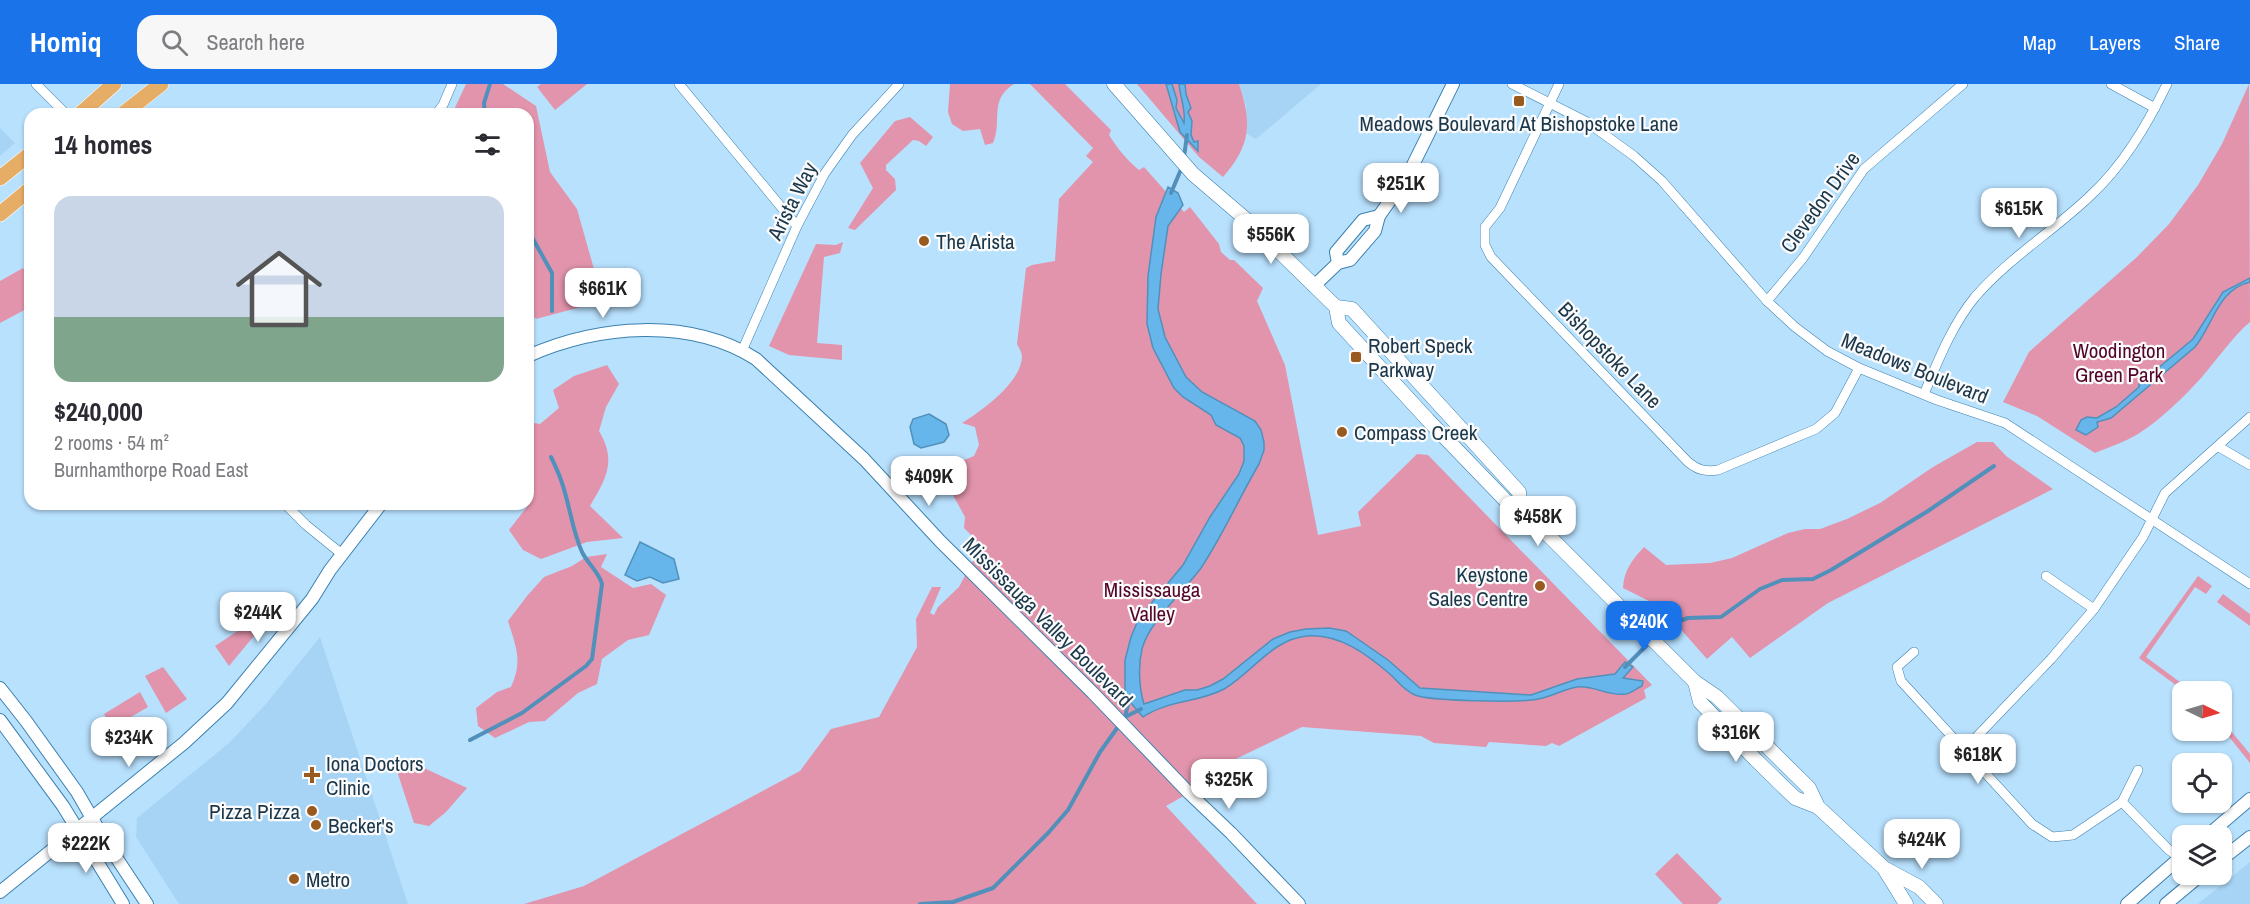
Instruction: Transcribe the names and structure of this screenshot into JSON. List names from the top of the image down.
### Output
{
  "streets": {
    "street": [
      "Arista Way",
      "Clevedon Drive",
      "Bishopstoke Lane",
      "Meadows Boulevard",
      "Mississauga Valley Boulevard"
    ]
  },
  "crossings": [
    ["Arista Way", "Mississauga Valley Boulevard"],
    ["Clevedon Drive", "Meadows Boulevard"],
    ["Bishopstoke Lane", "Meadows Boulevard"]
  ],
  "parks": ["Woodington Green Park", "Mississauga Valley"],
  "places": {
    "transit": ["Meadows Boulevard At Bishopstoke Lane", "Robert Speck Parkway"],
    "other": [
      "The Arista",
      "Compass Creek",
      "Keystone Sales Centre",
      "Pizza Pizza",
      "Becker's",
      "Metro"
    ],
    "health": ["Iona Doctors Clinic"]
  },
  "north": "right",
  "page": {
    "header": "Homiq",
    "search": "Search here",
    "nav": ["Map", "Layers", "Share"],
    "heading": "14 homes",
    "price": [
      "$251K",
      "$615K",
      "$556K",
      "$661K",
      "$409K",
      "$458K",
      "$244K",
      "$240K",
      "$316K",
      "$234K",
      "$618K",
      "$325K",
      "$424K",
      "$222K"
    ],
    "list": [
      {
        "name": "$240,000",
        "note": "2 rooms · 54 m² · Burnhamthorpe Road East"
      }
    ]
  }
}
